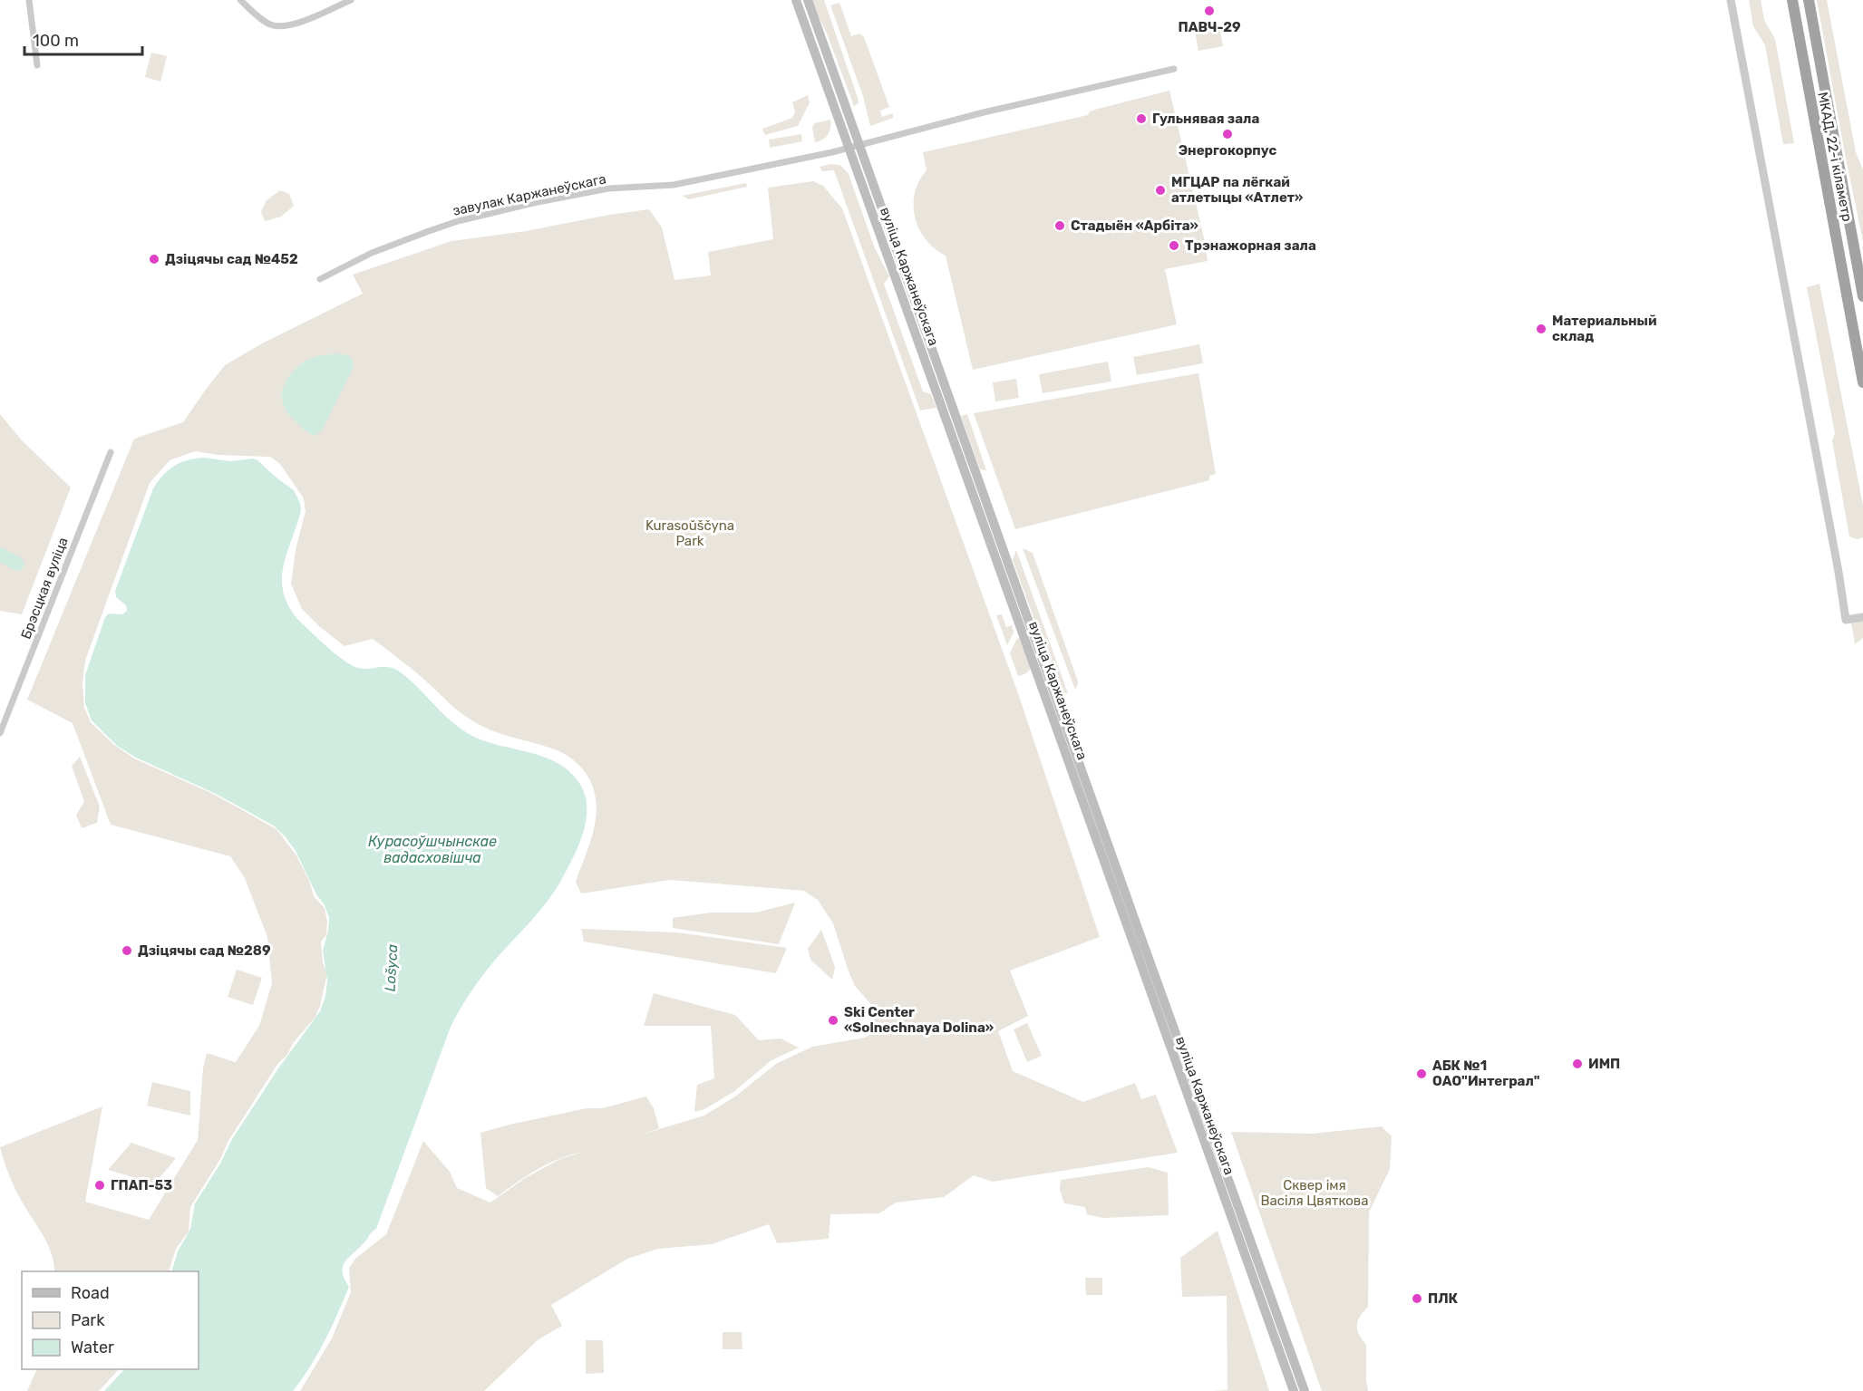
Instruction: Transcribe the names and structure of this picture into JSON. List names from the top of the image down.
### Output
{
  "streets": {
    "highway": ["МКАД, 22-і кіламетр"],
    "main road": ["вуліца Каржанеўскага"],
    "street": ["завулак Каржанеўскага", "Брэсцкая вуліца"]
  },
  "crossings": [
    ["завулак Каржанеўскага", "вуліца Каржанеўскага"]
  ],
  "water": ["Курасоўшчынскае вадасховішча", "Lošyca"],
  "parks": ["Kurasoŭščyna Park", "Сквер імя Васіля Цвяткова"],
  "places": [
    "ПАВЧ-29",
    "Гульнявая зала",
    "Энергокорпус",
    "МГЦАР па лёгкай атлетыцы «Атлет»",
    "Стадыён «Арбіта»",
    "Трэнажорная зала",
    "Дзіцячы сад №452",
    "Материальный склад",
    "Дзіцячы сад №289",
    "Ski Center «Solnechnaya Dolina»",
    "ИМП",
    "АБК №1 ОАО\"Интеграл\"",
    "ГПАП-53",
    "ПЛК"
  ],
  "legend": ["Road", "Park", "Water"],
  "scale_bar": "100 m"
}
